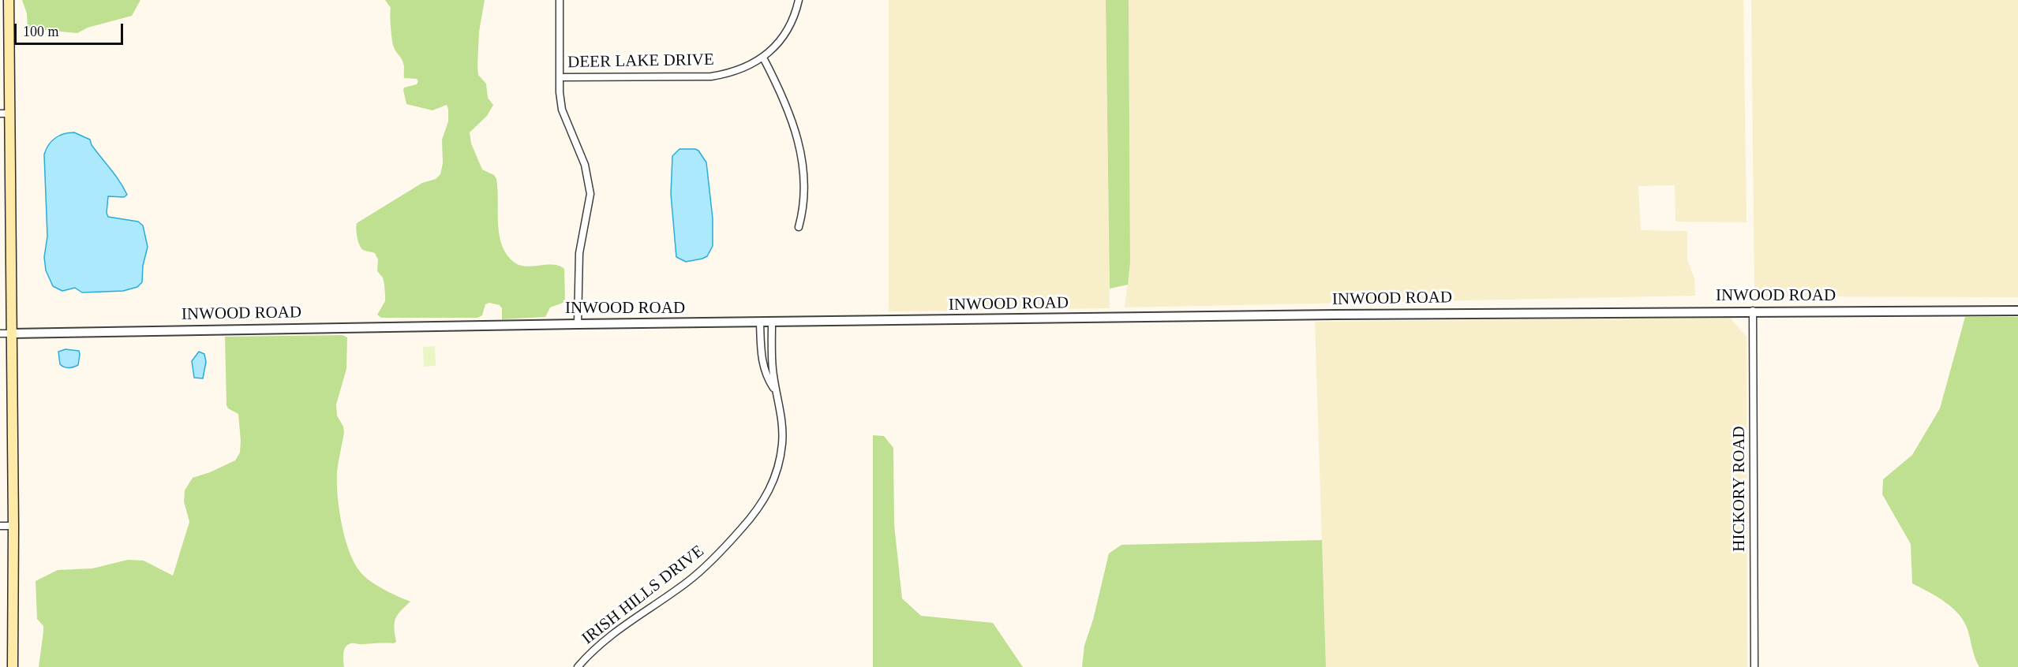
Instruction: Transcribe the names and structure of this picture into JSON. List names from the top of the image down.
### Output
{
  "streets": {
    "street": [
      "DEER LAKE DRIVE",
      "INWOOD ROAD",
      "HICKORY ROAD",
      "IRISH HILLS DRIVE"
    ]
  },
  "crossings": [
    ["INWOOD ROAD", "HICKORY ROAD"],
    ["INWOOD ROAD", "IRISH HILLS DRIVE"]
  ],
  "scale_bar": "100 m"
}
